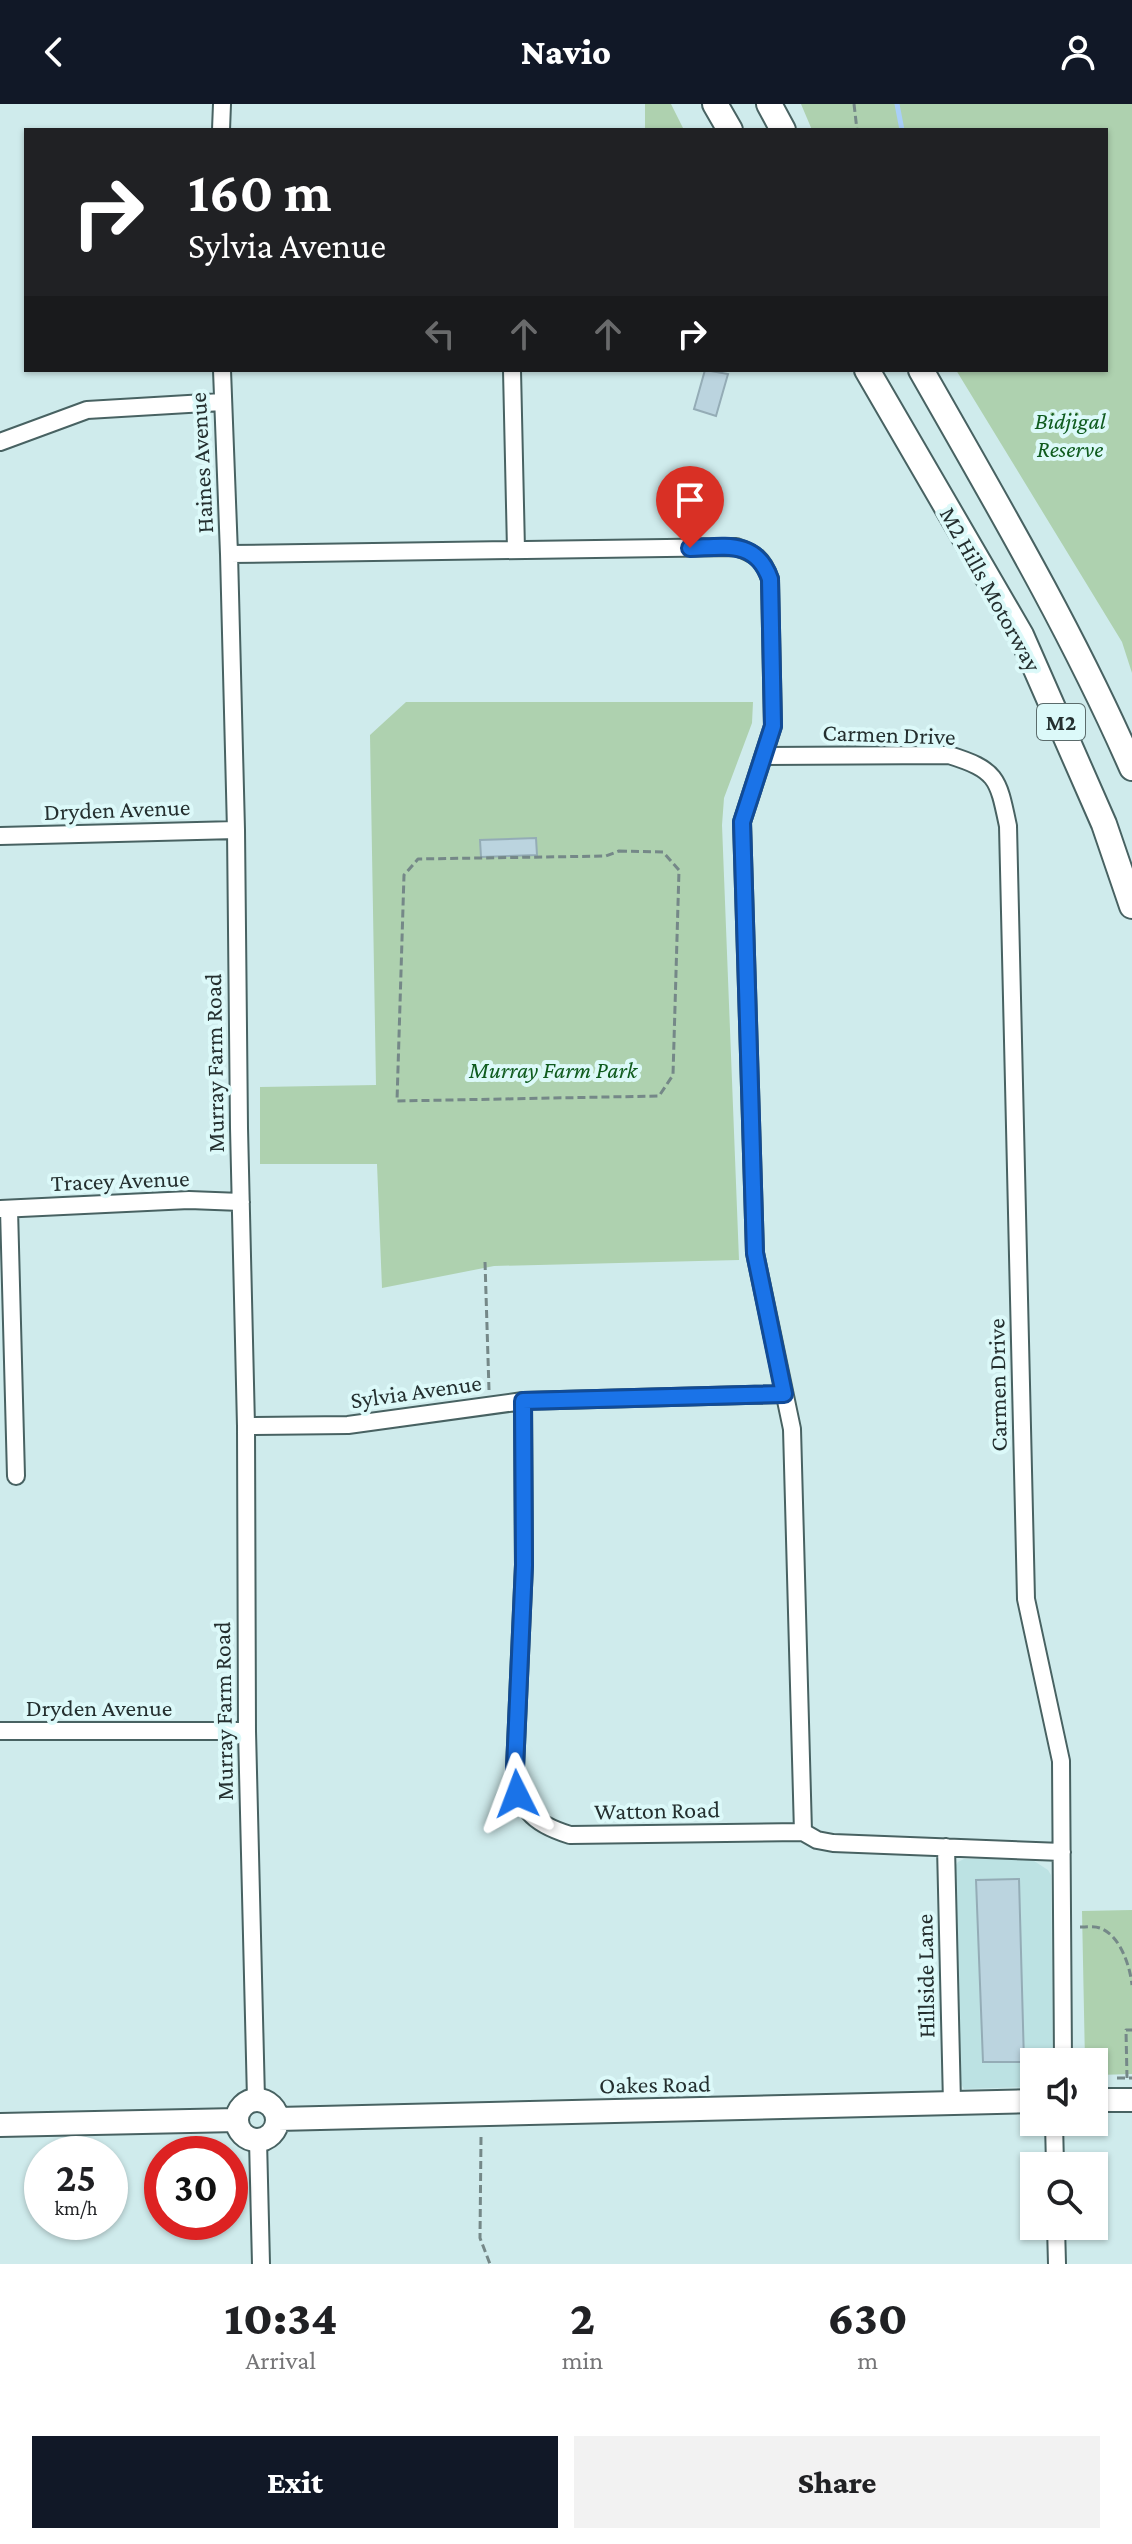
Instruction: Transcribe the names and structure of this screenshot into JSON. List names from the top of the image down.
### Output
{
  "streets": {
    "highway": ["M2 Hills Motorway", "M2"],
    "main road": ["Oakes Road"],
    "street": [
      "Haines Avenue",
      "Carmen Drive",
      "Dryden Avenue",
      "Murray Farm Road",
      "Tracey Avenue",
      "Sylvia Avenue",
      "Watton Road",
      "Hillside Lane"
    ]
  },
  "crossings": [
    ["Haines Avenue", "Murray Farm Road"],
    ["Carmen Drive", "Watton Road"],
    ["Dryden Avenue", "Murray Farm Road"],
    ["Murray Farm Road", "Tracey Avenue"],
    ["Murray Farm Road", "Sylvia Avenue"],
    ["Murray Farm Road", "Oakes Road"],
    ["Sylvia Avenue", "Watton Road"],
    ["Watton Road", "Hillside Lane"],
    ["Hillside Lane", "Oakes Road"]
  ],
  "parks": ["Bidjigal Reserve", "Murray Farm Park"],
  "page": {
    "header": "Navio",
    "turn": ["160 m", "Sylvia Avenue"],
    "speed": "25 km/h",
    "limit": "30",
    "eta": [
      "10:34",
      "Arrival",
      "2",
      "min",
      "630",
      "m"
    ],
    "buttons": ["Exit", "Share"]
  }
}
